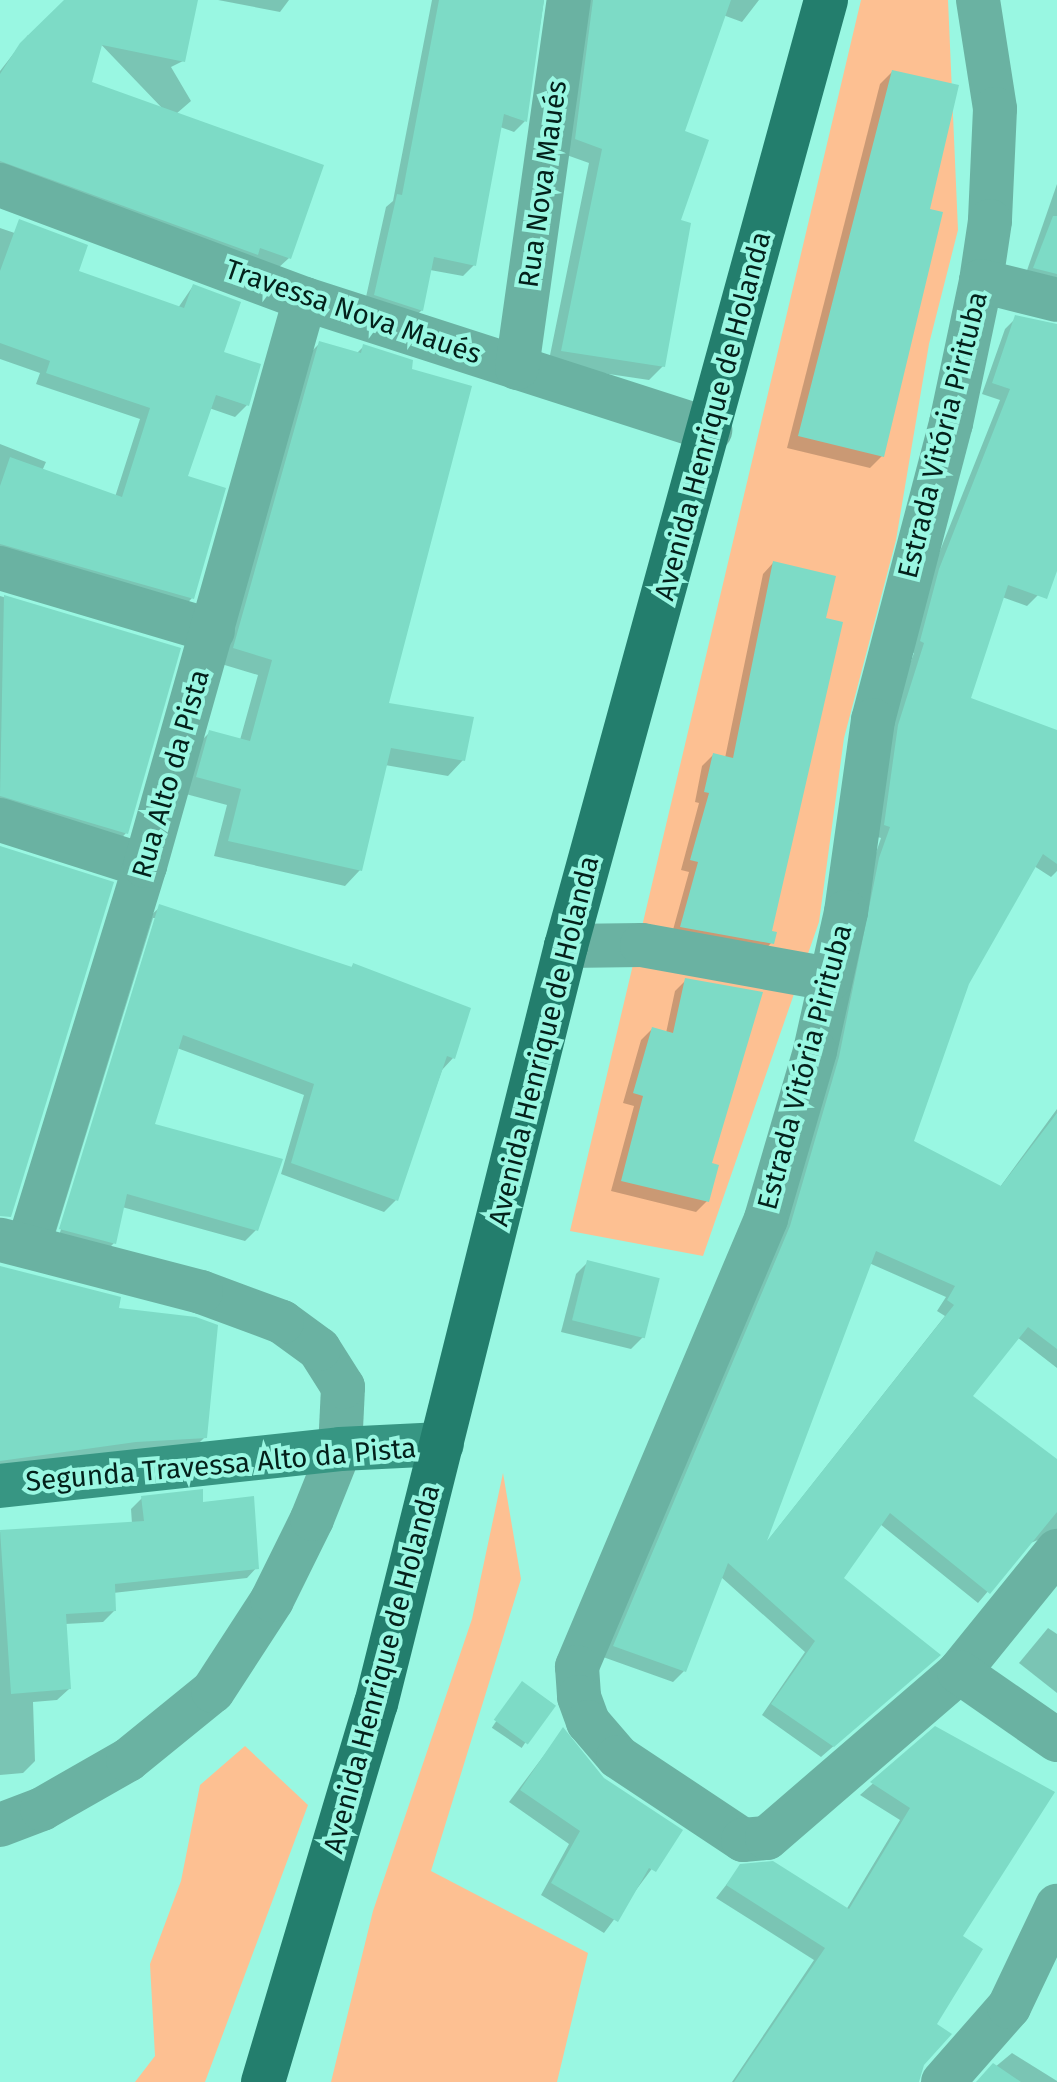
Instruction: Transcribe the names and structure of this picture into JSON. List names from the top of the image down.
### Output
{
  "streets": {
    "main road": ["Avenida Henrique de Holanda", "Segunda Travessa Alto da Pista"],
    "street": [
      "Rua Nova Maués",
      "Travessa Nova Maués",
      "Estrada Vitória Pirituba",
      "Rua Alto da Pista"
    ]
  },
  "crossings": [
    ["Rua Nova Maués", "Travessa Nova Maués"],
    ["Travessa Nova Maués", "Avenida Henrique de Holanda"],
    ["Travessa Nova Maués", "Rua Alto da Pista"],
    ["Avenida Henrique de Holanda", "Segunda Travessa Alto da Pista"]
  ]
}
